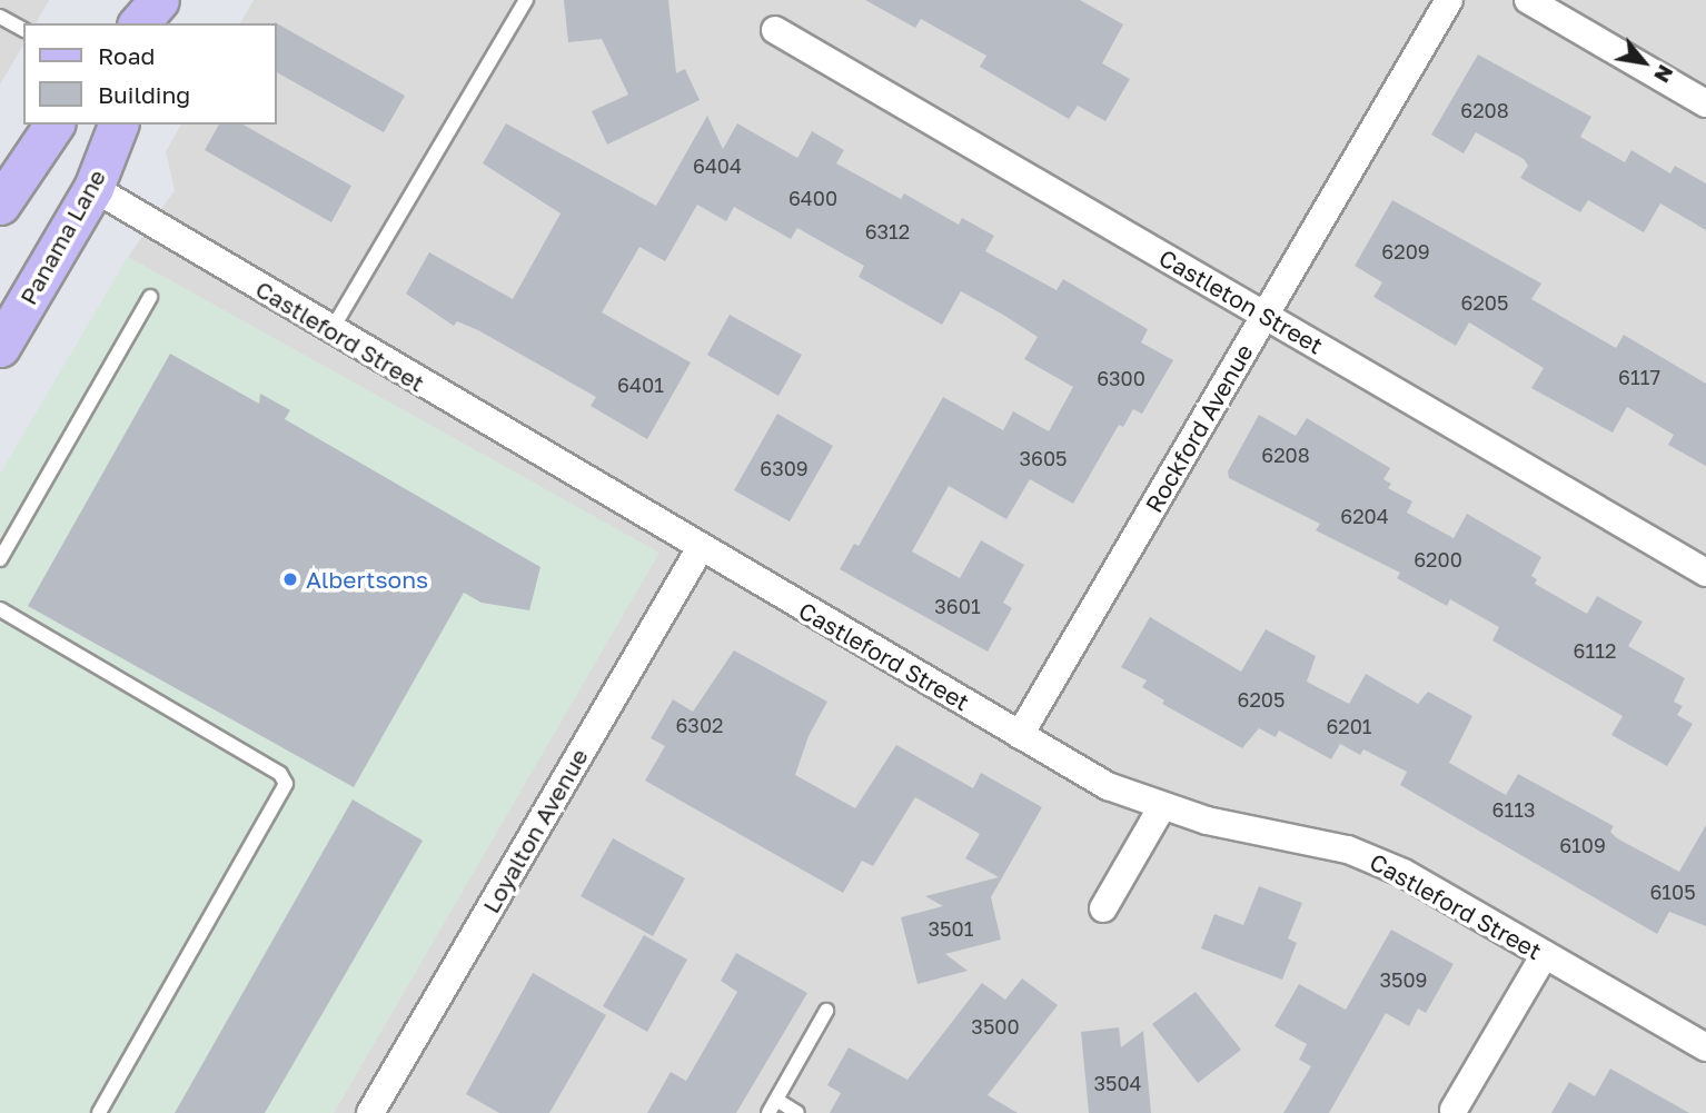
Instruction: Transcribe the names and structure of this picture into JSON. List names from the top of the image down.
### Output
{
  "streets": {
    "main road": ["Panama Lane"],
    "street": [
      "Castleton Street",
      "Castleford Street",
      "Rockford Avenue",
      "Loyalton Avenue"
    ]
  },
  "crossings": [
    ["Panama Lane", "Castleford Street"],
    ["Castleton Street", "Rockford Avenue"],
    ["Castleford Street", "Rockford Avenue"],
    ["Castleford Street", "Loyalton Avenue"]
  ],
  "places": ["Albertsons"],
  "house_numbers": [
    "6208",
    "6404",
    "6400",
    "6312",
    "6209",
    "6205",
    "6117",
    "6300",
    "6401",
    "6208",
    "3605",
    "6309",
    "6204",
    "6200",
    "3601",
    "6112",
    "6205",
    "6302",
    "6201",
    "6113",
    "6109",
    "6105",
    "3501",
    "3509",
    "3500",
    "3504"
  ],
  "legend": ["Road", "Building"],
  "north": "bottom right"
}
